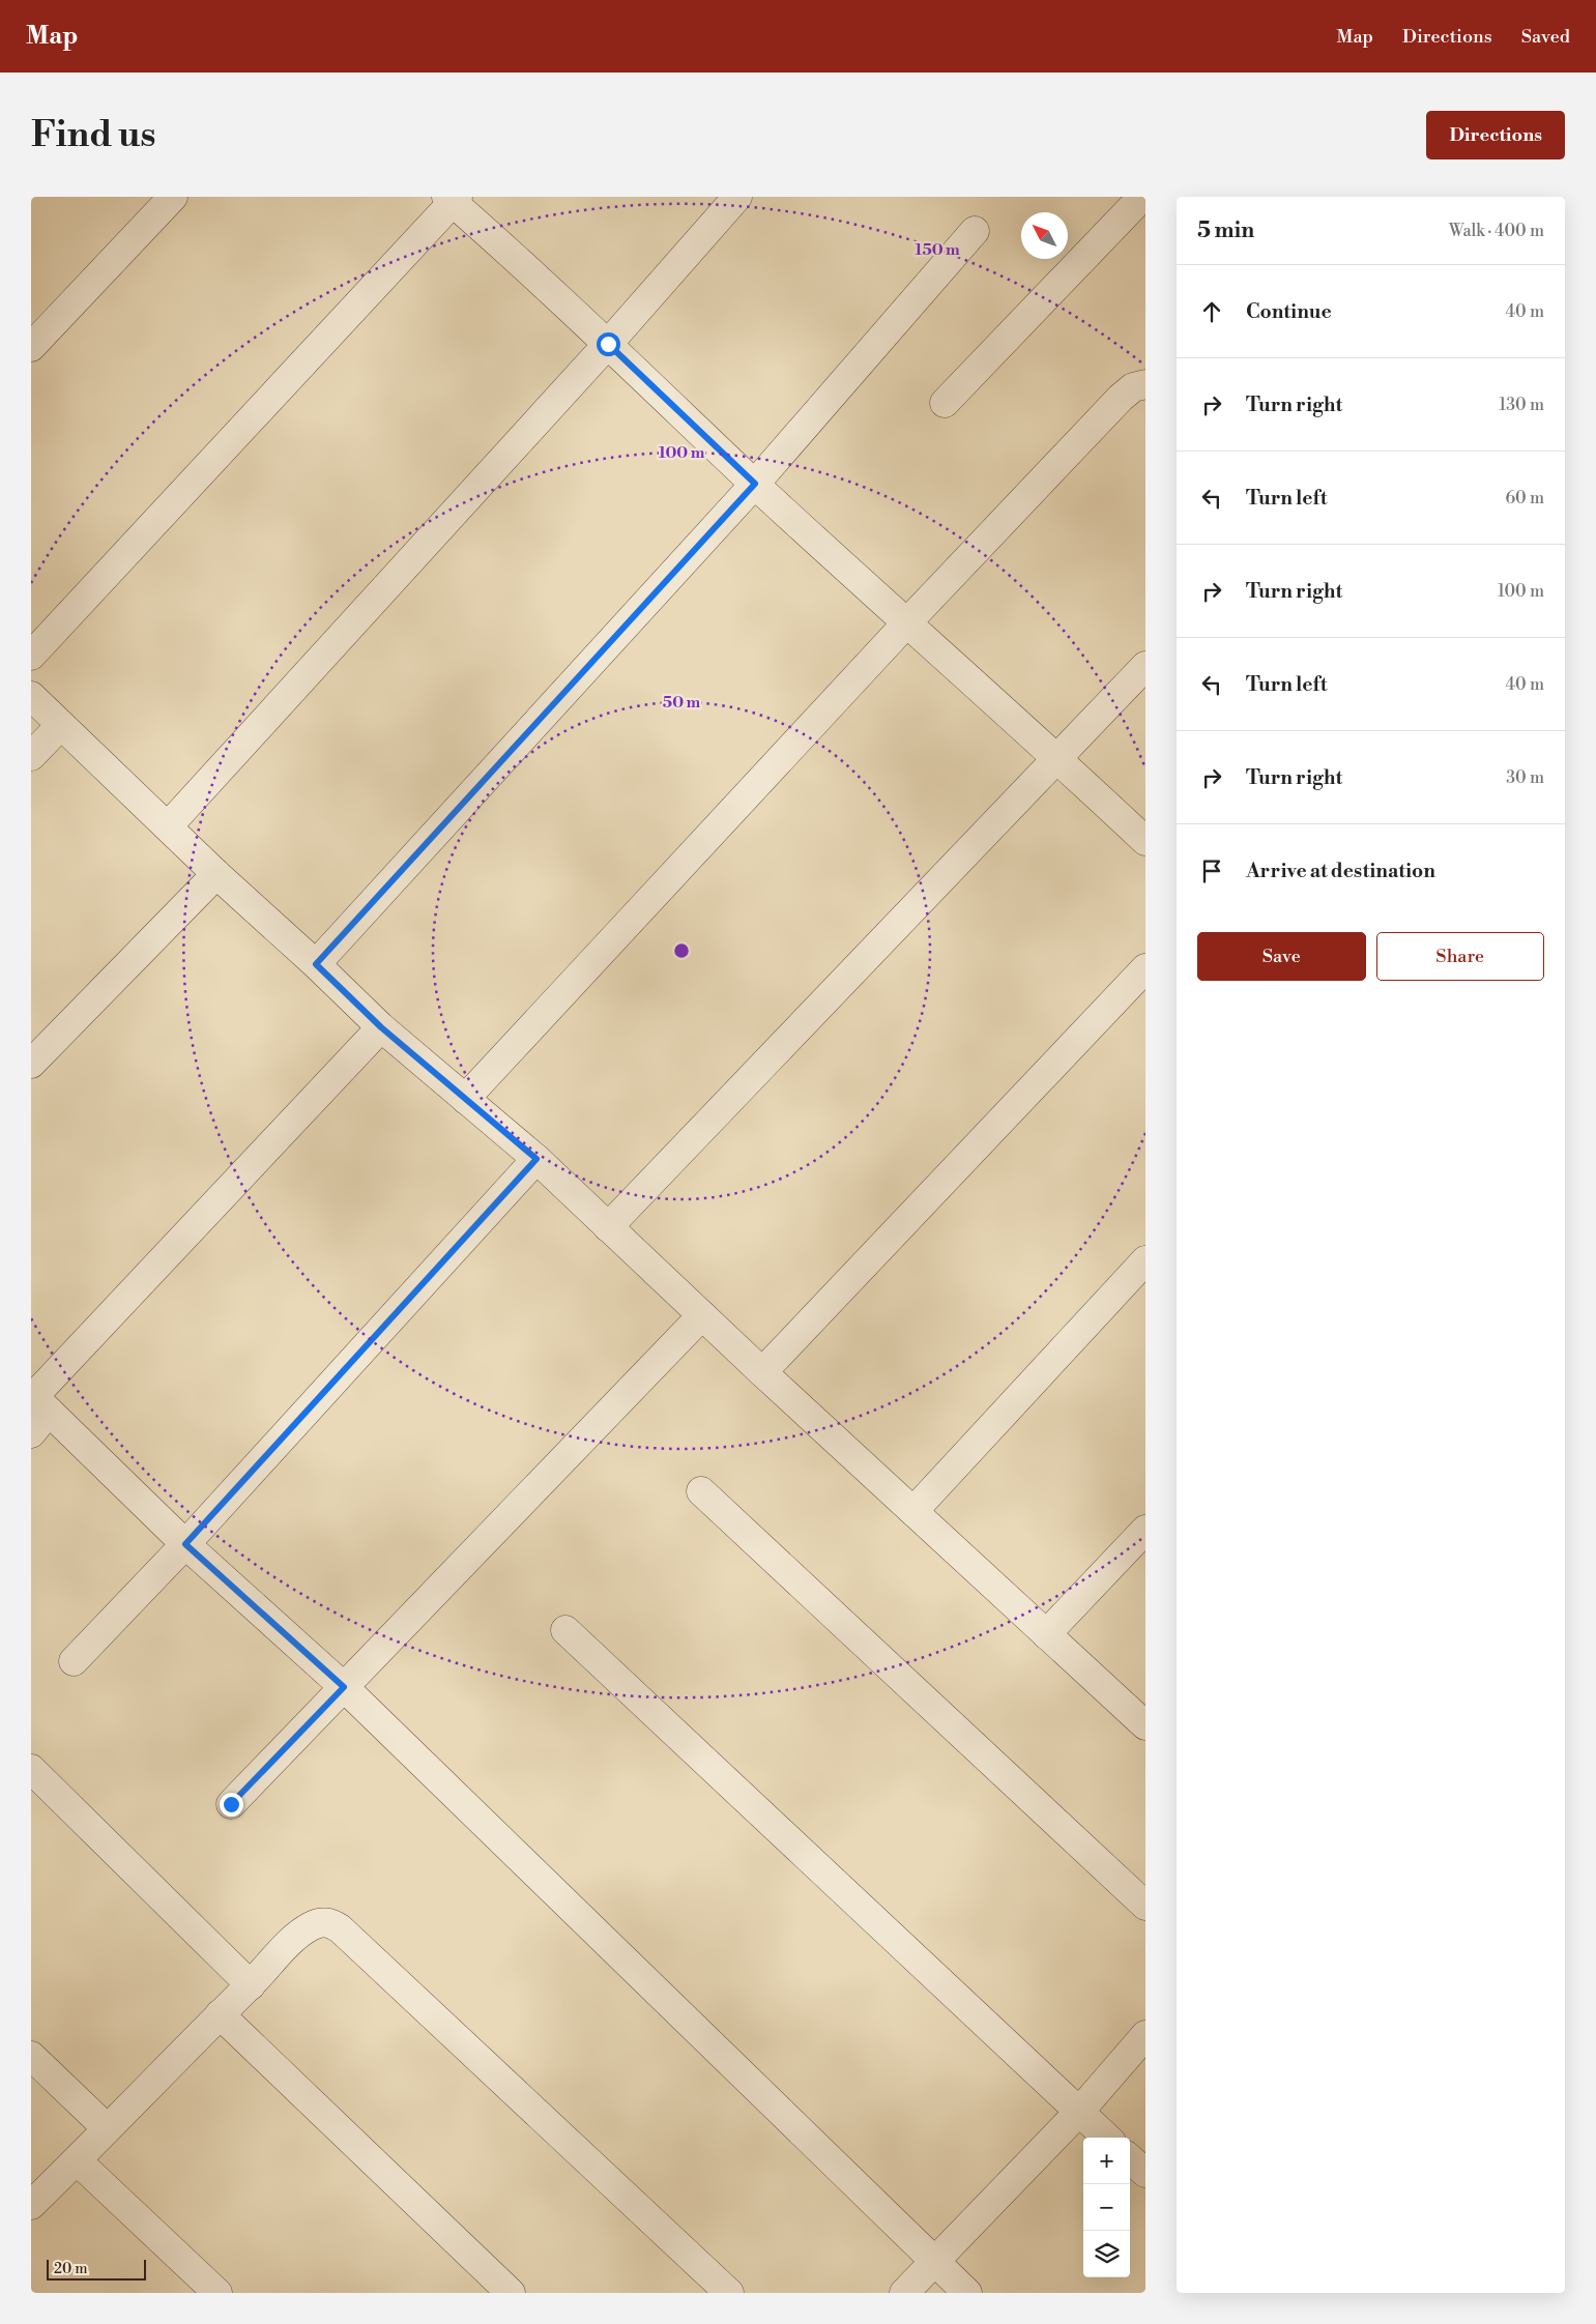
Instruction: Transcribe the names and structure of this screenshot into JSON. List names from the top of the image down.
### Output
{
  "scale_bar": "20 m",
  "north": "top left",
  "page": {
    "header": "Map",
    "nav": ["Map", "Directions", "Saved"],
    "buttons": [
      "Directions",
      ["Save", "Share"]
    ],
    "title": "Find us",
    "heading": ["5 min", "Walk · 400 m"],
    "list": [
      ["Continue", "40 m"],
      ["Turn right", "130 m"],
      ["Turn left", "60 m"],
      ["Turn right", "100 m"],
      ["Turn left", "40 m"],
      ["Turn right", "30 m"],
      "Arrive at destination"
    ],
    "map_buttons": ["+", "−"],
    "scale": "20 m"
  },
  "rings": ["150 m", "100 m", "50 m"]
}
